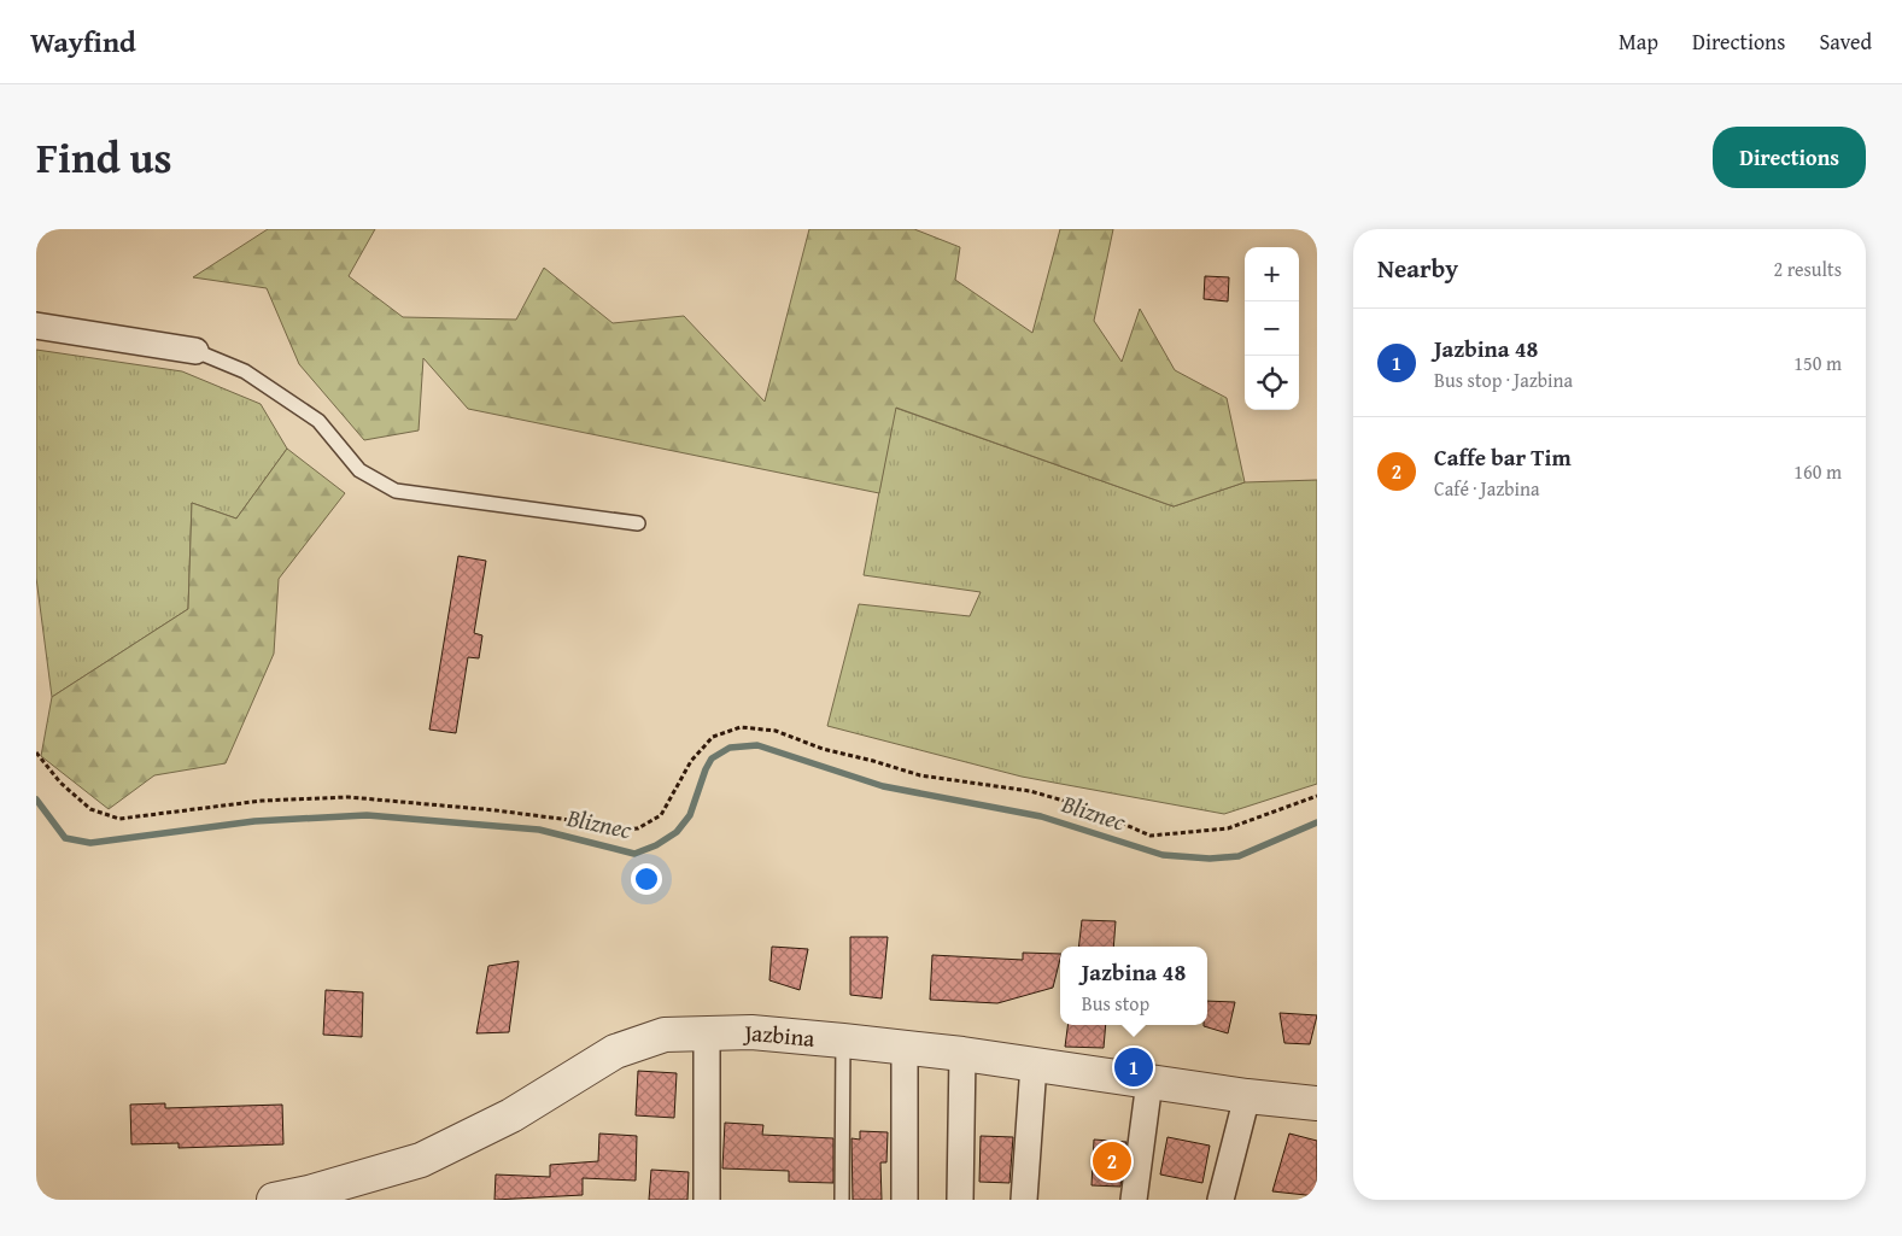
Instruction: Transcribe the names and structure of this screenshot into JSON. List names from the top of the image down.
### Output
{
  "streets": {
    "street": ["Jazbina"]
  },
  "water": ["Bliznec"],
  "page": {
    "header": "Wayfind",
    "nav": ["Map", "Directions", "Saved"],
    "title": "Find us",
    "buttons": "Directions",
    "heading": ["Nearby", "2 results"],
    "map_buttons": ["+", "−"],
    "list": [
      {
        "mark": "1",
        "name": "Jazbina 48",
        "note": "Bus stop · Jazbina",
        "value": "150 m"
      },
      {
        "mark": "2",
        "name": "Caffe bar Tim",
        "note": "Café · Jazbina",
        "value": "160 m"
      }
    ],
    "popup": ["Jazbina 48", "Bus stop"],
    "pins": ["1", "2"]
  }
}
